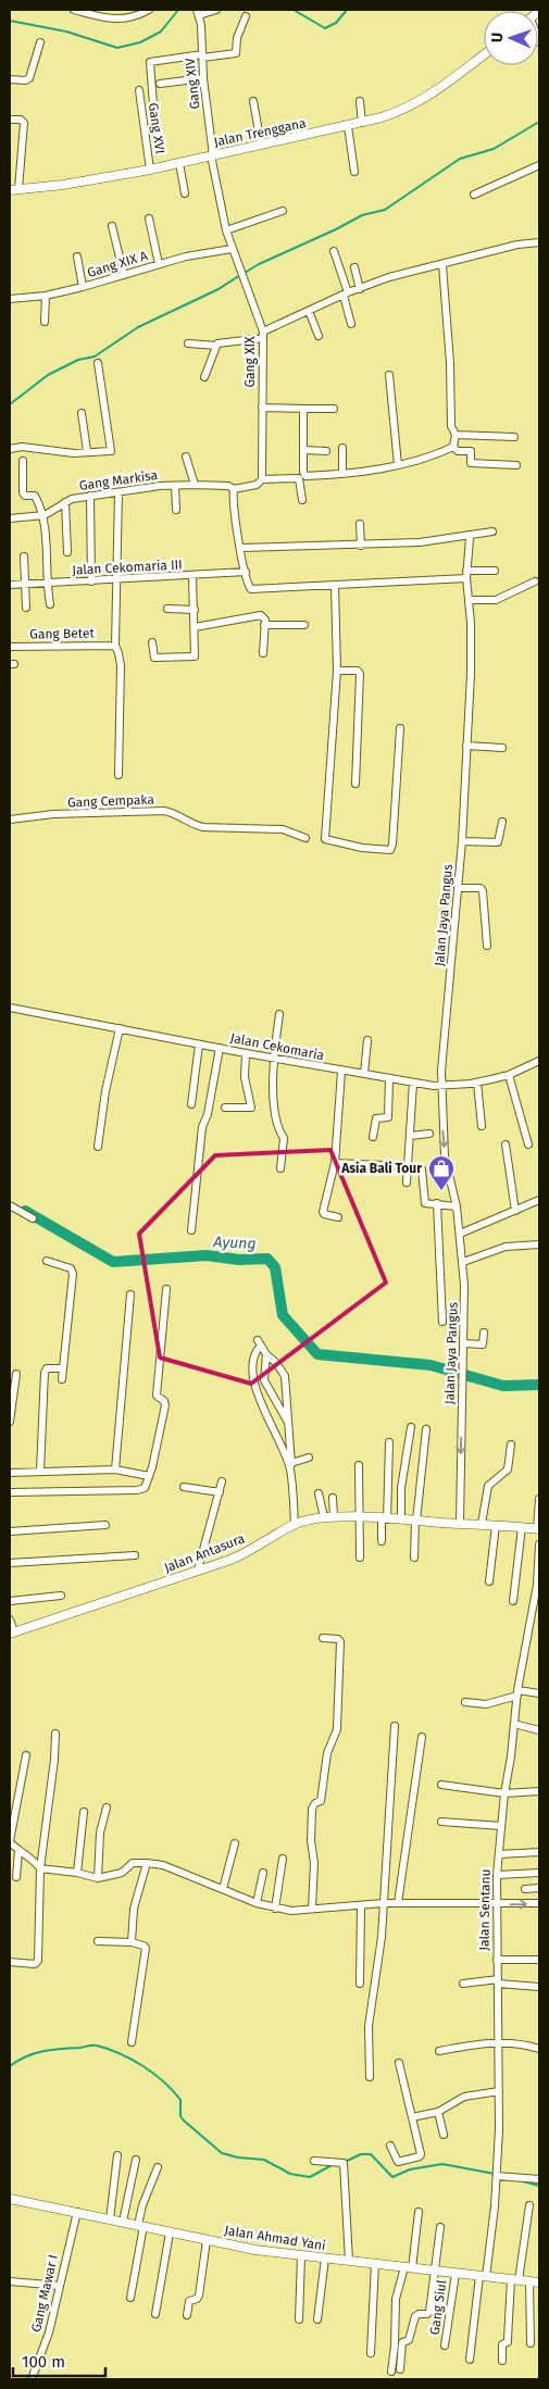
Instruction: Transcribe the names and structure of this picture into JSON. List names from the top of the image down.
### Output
{
  "streets": {
    "main road": ["Jalan Trenggana", "Jalan Antasura", "Jalan Ahmad Yani"],
    "street": [
      "Gang XIV",
      "Gang XVI",
      "Gang XIX A",
      "Gang XIX",
      "Gang Markisa",
      "Jalan Cekomaria III",
      "Gang Betet",
      "Gang Cempaka",
      "Jalan Jaya Pangus",
      "Jalan Cekomaria",
      "Jalan Sentanu",
      "Gang Mawar I",
      "Gang Siul"
    ]
  },
  "crossings": [
    ["Gang XIV", "Jalan Trenggana"],
    ["Gang XIV", "Gang XIX"],
    ["Gang XVI", "Jalan Trenggana"],
    ["Jalan Trenggana", "Gang XIX"],
    ["Gang XIX A", "Gang XIX"],
    ["Jalan Jaya Pangus", "Jalan Cekomaria"],
    ["Jalan Jaya Pangus", "Jalan Antasura"],
    ["Jalan Sentanu", "Jalan Ahmad Yani"],
    ["Jalan Ahmad Yani", "Gang Mawar I"],
    ["Jalan Ahmad Yani", "Gang Siul"]
  ],
  "water": ["Ayung"],
  "places": {
    "shop": ["Asia Bali Tour"]
  },
  "scale_bar": "100 m",
  "north": "left"
}
